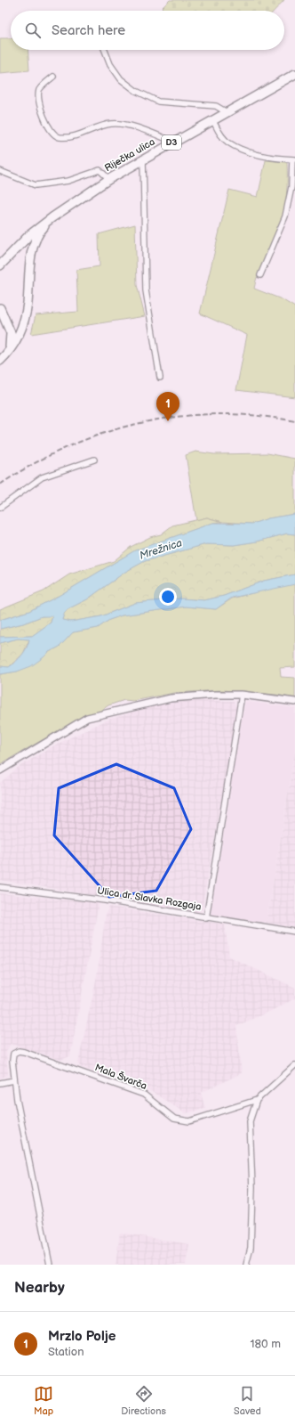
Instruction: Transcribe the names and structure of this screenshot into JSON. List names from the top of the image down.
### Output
{
  "streets": {
    "main road": ["D3", "Riječka ulica"],
    "street": ["Ulica dr. Slavka Rozgaja", "Mala Švarča"]
  },
  "water": ["Mrežnica"],
  "page": {
    "search": "Search here",
    "pins": "1",
    "heading": "Nearby",
    "list": [
      {
        "mark": "1",
        "name": "Mrzlo Polje",
        "note": "Station",
        "value": "180 m"
      }
    ],
    "nav": ["Map", "Directions", "Saved"]
  }
}
